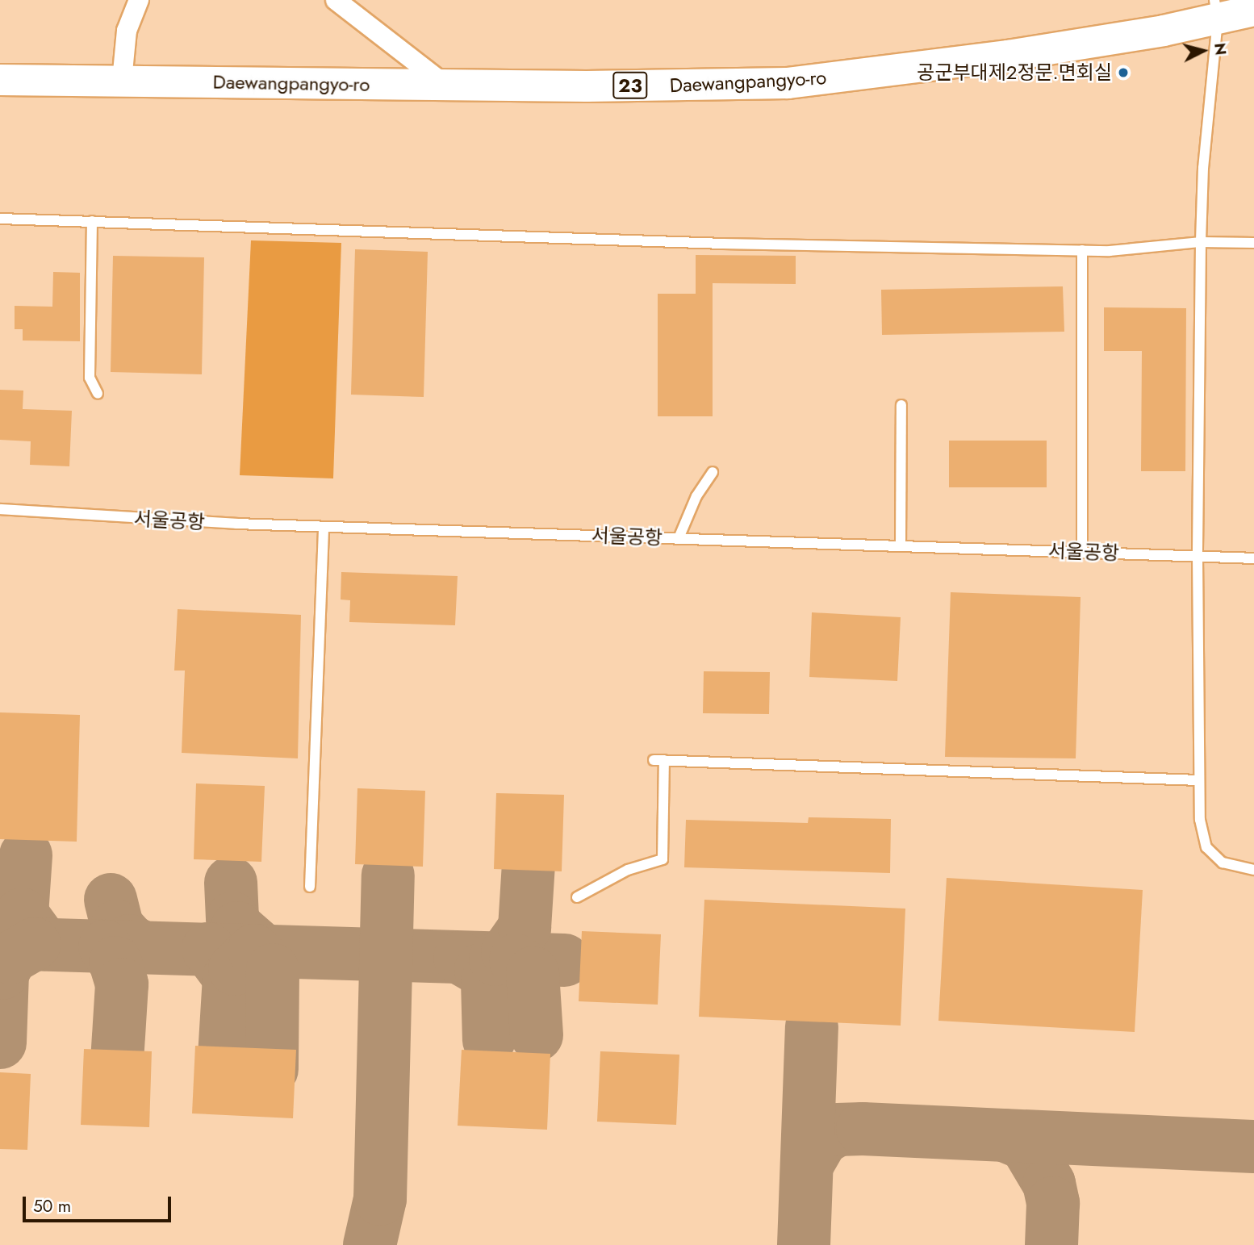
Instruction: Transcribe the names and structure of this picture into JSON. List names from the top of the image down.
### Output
{
  "streets": {
    "main road": ["Daewangpangyo-ro", "23"],
    "lane": ["서울공항"]
  },
  "places": ["공군부대제2정문.면회실"],
  "scale_bar": "50 m",
  "north": "right"
}
